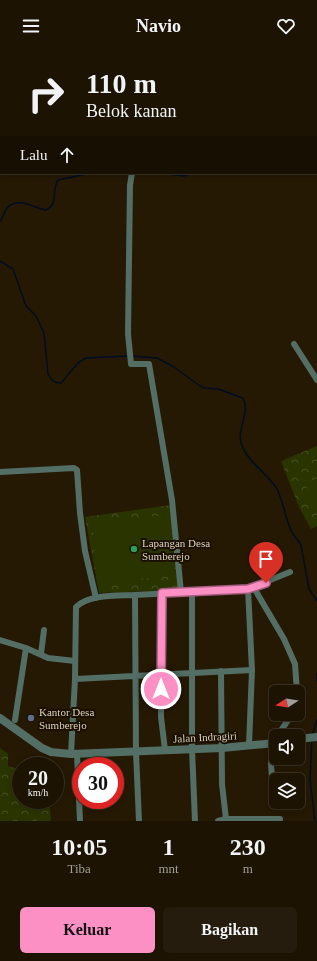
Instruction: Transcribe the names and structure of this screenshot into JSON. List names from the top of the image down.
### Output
{
  "streets": {
    "street": ["Jalan Indragiri"]
  },
  "places": ["Lapangan Desa Sumberejo", "Kantor Desa Sumberejo"],
  "north": "left",
  "page": {
    "header": "Navio",
    "turn": ["110 m", "Belok kanan"],
    "then": "Lalu",
    "speed": "20 km/h",
    "limit": "30",
    "eta": [
      "10:05",
      "Tiba",
      "1",
      "mnt",
      "230",
      "m"
    ],
    "buttons": ["Keluar", "Bagikan"]
  }
}
